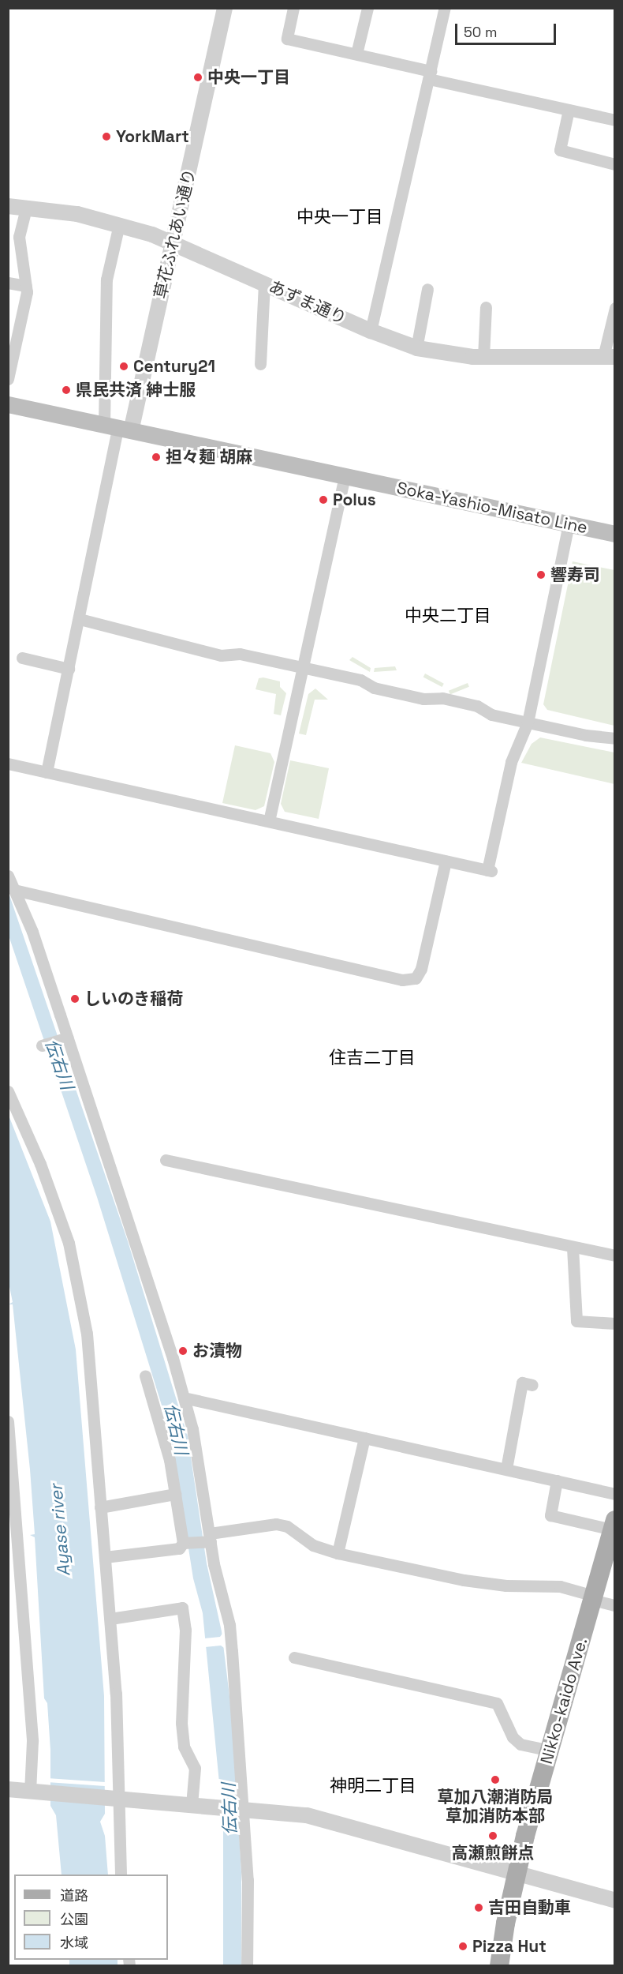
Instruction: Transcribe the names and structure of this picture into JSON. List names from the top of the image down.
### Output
{
  "streets": {
    "main road": ["Soka-Yashio-Misato Line", "Nikko-kaido Ave."],
    "street": ["草花ふれあい通り", "あずま通り"]
  },
  "crossings": [
    ["草花ふれあい通り", "あずま通り"],
    ["草花ふれあい通り", "Soka-Yashio-Misato Line"]
  ],
  "districts": [
    "中央一丁目",
    "中央二丁目",
    "住吉二丁目",
    "神明二丁目"
  ],
  "water": ["伝右川", "Ayase river"],
  "places": [
    "中央一丁目",
    "YorkMart",
    "Century21",
    "県民共済 紳士服",
    "担々麺 胡麻",
    "Polus",
    "響寿司",
    "しいのき稲荷",
    "お漬物",
    "草加八潮消防局 草加消防本部",
    "高瀬煎餅点",
    "吉田自動車",
    "Pizza Hut"
  ],
  "legend": ["道路", "公園", "水域"],
  "scale_bar": "50 m"
}
